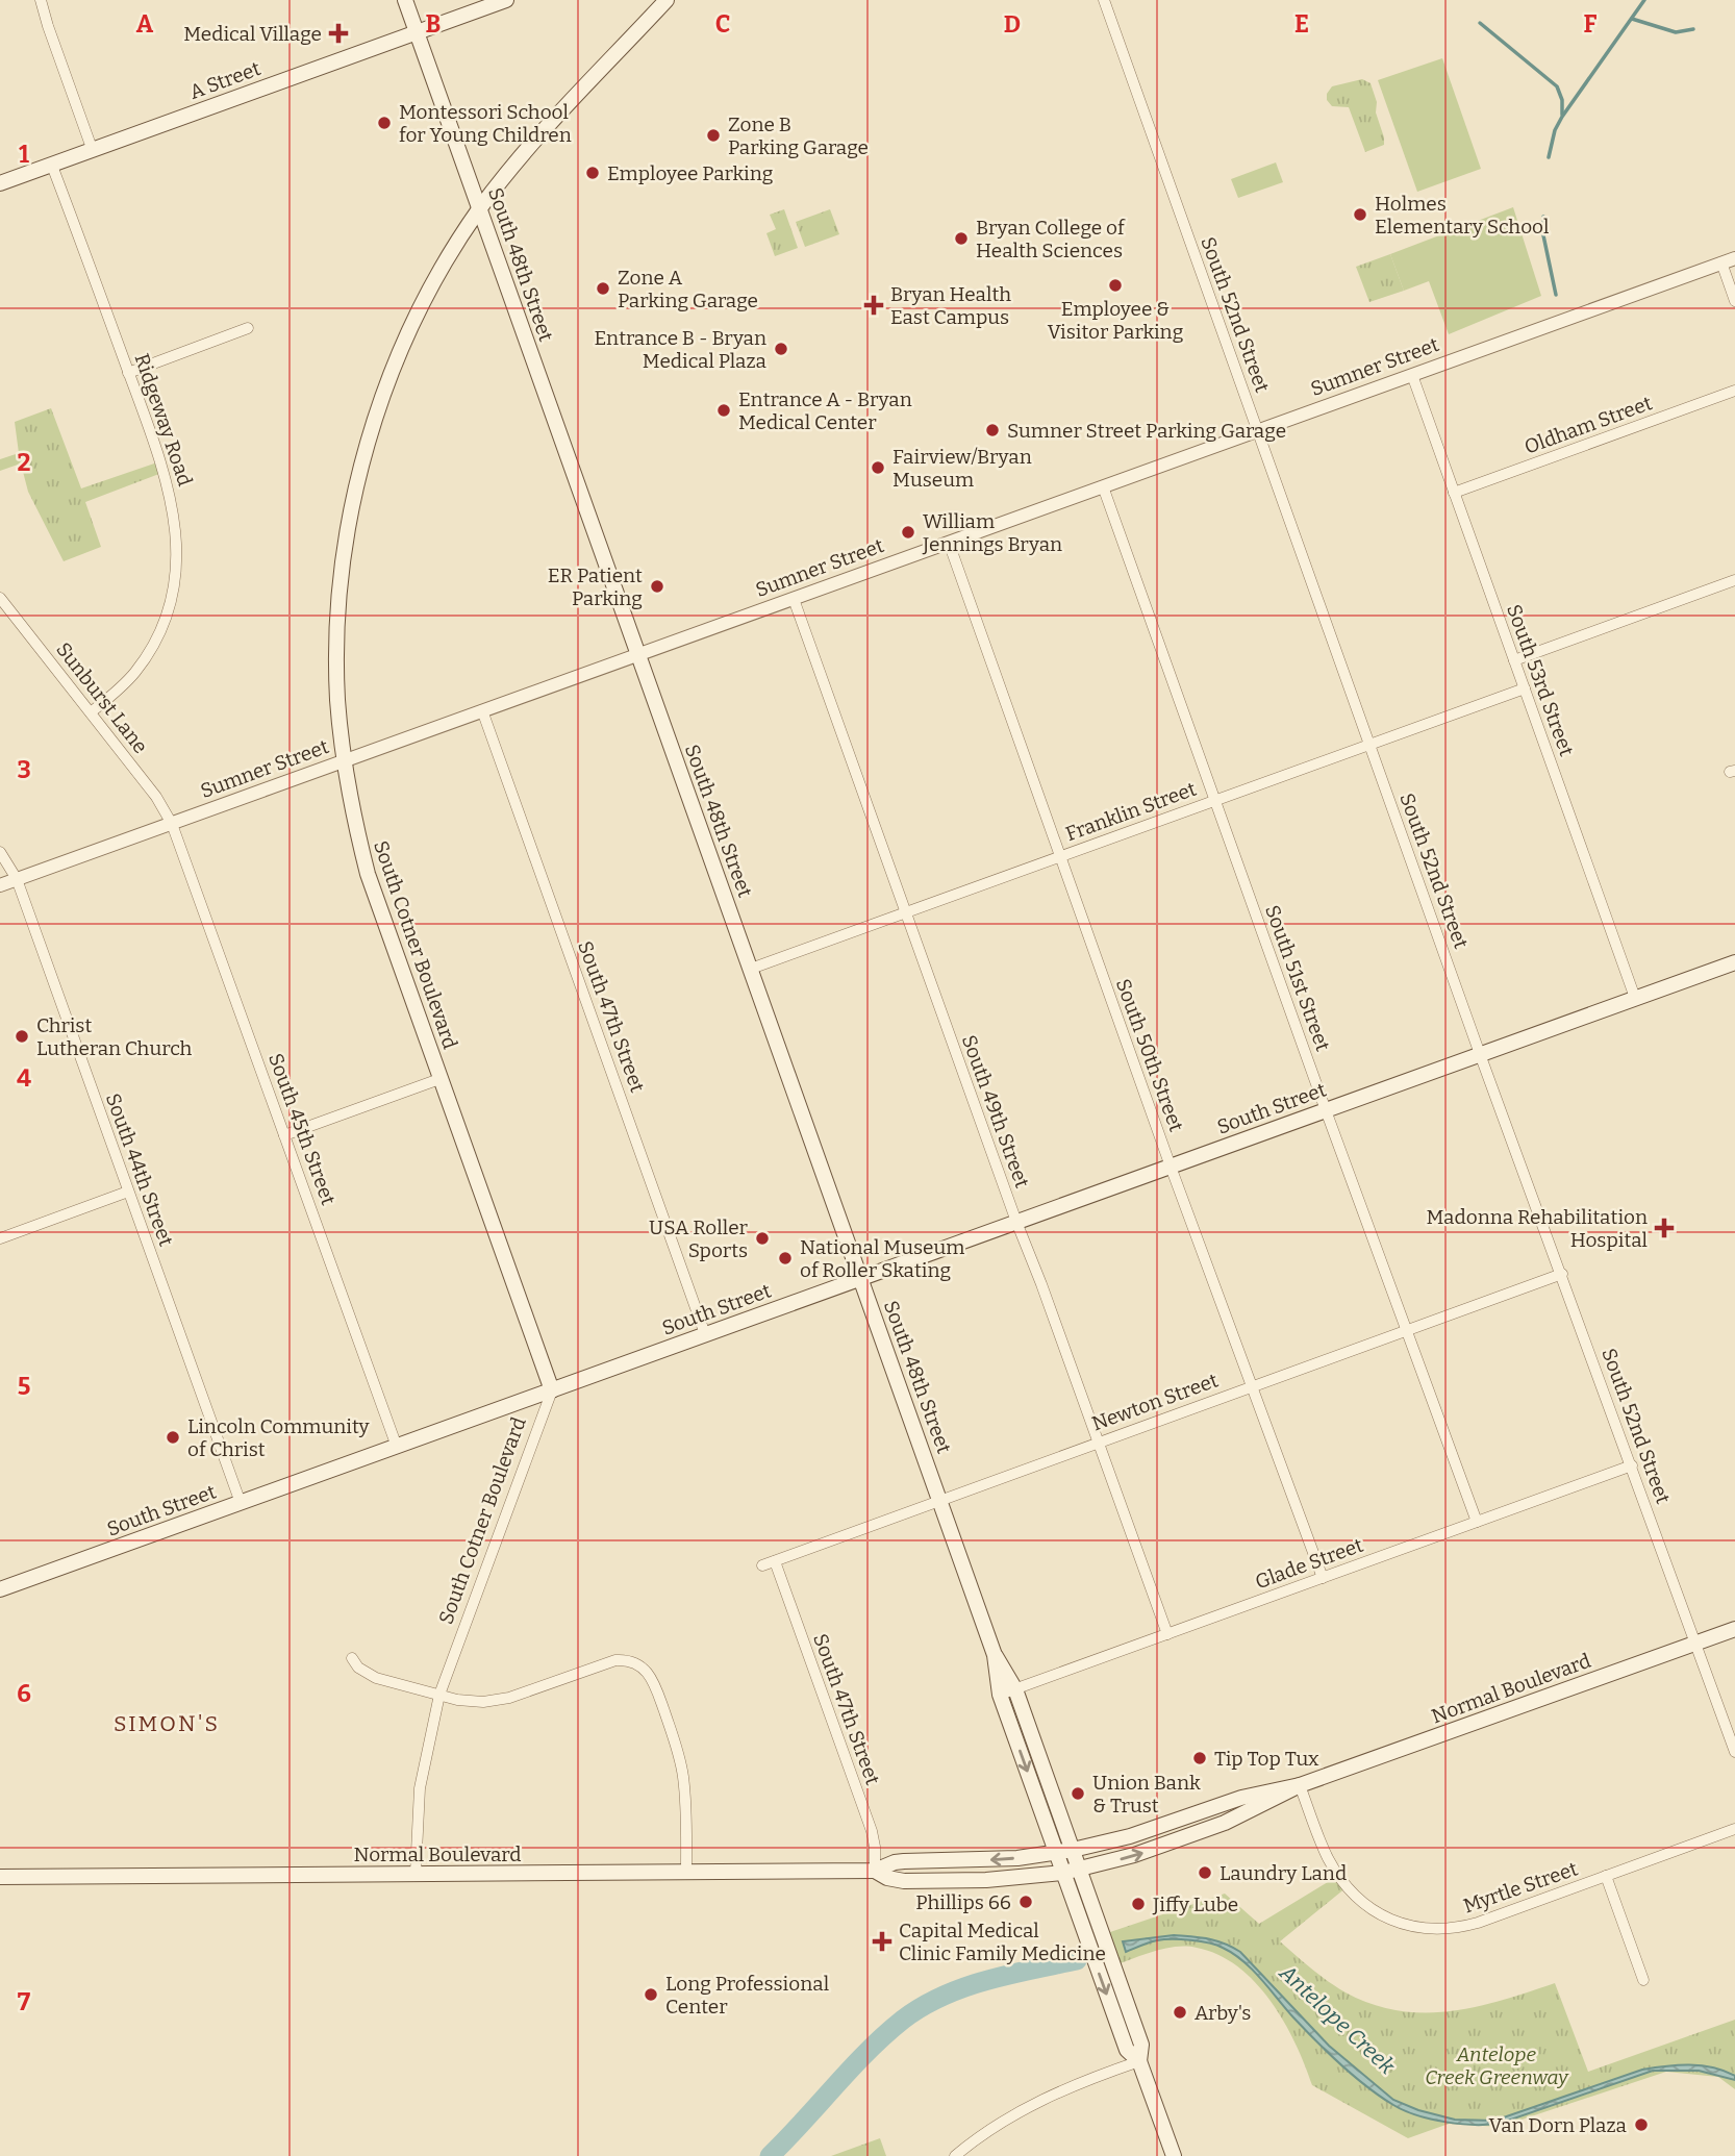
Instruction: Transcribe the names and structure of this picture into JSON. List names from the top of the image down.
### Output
{
  "streets": {
    "main road": [
      "A Street",
      "South 48th Street",
      "South Cotner Boulevard",
      "South Street",
      "Normal Boulevard"
    ],
    "street": [
      "South 52nd Street",
      "Sumner Street",
      "Ridgeway Road",
      "Oldham Street",
      "South 53rd Street",
      "Sunburst Lane",
      "Franklin Street",
      "South 51st Street",
      "South 47th Street",
      "South 50th Street",
      "South 49th Street",
      "South 45th Street",
      "South 44th Street",
      "Newton Street",
      "Glade Street",
      "Myrtle Street"
    ]
  },
  "crossings": [
    ["A Street", "South 48th Street"],
    ["A Street", "Ridgeway Road"],
    ["South 48th Street", "Sumner Street"],
    ["South 48th Street", "Franklin Street"],
    ["South 48th Street", "South Cotner Boulevard"],
    ["South 48th Street", "South Street"],
    ["South 48th Street", "Newton Street"],
    ["South 48th Street", "Glade Street"],
    ["South 48th Street", "Normal Boulevard"],
    ["South 52nd Street", "Sumner Street"],
    ["South 52nd Street", "Franklin Street"],
    ["South 52nd Street", "South Street"],
    ["South 52nd Street", "Newton Street"],
    ["South 52nd Street", "Glade Street"],
    ["South 52nd Street", "Normal Boulevard"],
    ["Sumner Street", "South 53rd Street"],
    ["Sumner Street", "Sunburst Lane"],
    ["Sumner Street", "South Cotner Boulevard"],
    ["Sumner Street", "South 51st Street"],
    ["Sumner Street", "South 47th Street"],
    ["Sumner Street", "South 50th Street"],
    ["Sumner Street", "South 49th Street"],
    ["Sumner Street", "South 45th Street"],
    ["Sumner Street", "South 44th Street"],
    ["Ridgeway Road", "Sunburst Lane"],
    ["Oldham Street", "South 53rd Street"],
    ["South 53rd Street", "Franklin Street"],
    ["South 53rd Street", "South Street"],
    ["Sunburst Lane", "South 45th Street"],
    ["Franklin Street", "South 51st Street"],
    ["Franklin Street", "South 50th Street"],
    ["Franklin Street", "South 49th Street"],
    ["South Cotner Boulevard", "South Street"],
    ["South Cotner Boulevard", "Normal Boulevard"],
    ["South 51st Street", "South Street"],
    ["South 51st Street", "Newton Street"],
    ["South 51st Street", "Glade Street"],
    ["South 47th Street", "South Street"],
    ["South 47th Street", "Newton Street"],
    ["South 47th Street", "Normal Boulevard"],
    ["South 50th Street", "South Street"],
    ["South 50th Street", "Newton Street"],
    ["South 50th Street", "Glade Street"],
    ["South Street", "South 49th Street"],
    ["South Street", "South 45th Street"],
    ["South Street", "South 44th Street"],
    ["South 49th Street", "Newton Street"],
    ["South 49th Street", "Glade Street"],
    ["Normal Boulevard", "Myrtle Street"]
  ],
  "districts": ["SIMON'S"],
  "water": ["Antelope Creek"],
  "parks": ["Antelope Creek Greenway"],
  "places": {
    "health": [
      "Medical Village",
      "Bryan Health East Campus",
      "Madonna Rehabilitation Hospital",
      "Capital Medical Clinic Family Medicine"
    ],
    "other": [
      "Montessori School for Young Children",
      "Zone B Parking Garage",
      "Employee Parking",
      "Holmes Elementary School",
      "Bryan College of Health Sciences",
      "Employee & Visitor Parking",
      "Zone A Parking Garage",
      "Entrance B - Bryan Medical Plaza",
      "Entrance A - Bryan Medical Center",
      "Sumner Street Parking Garage",
      "Fairview/Bryan Museum",
      "William Jennings Bryan",
      "ER Patient Parking",
      "Christ Lutheran Church",
      "USA Roller Sports",
      "National Museum of Roller Skating",
      "Lincoln Community of Christ",
      "Tip Top Tux",
      "Union Bank & Trust",
      "Laundry Land",
      "Phillips 66",
      "Jiffy Lube",
      "Long Professional Center",
      "Arby's",
      "Van Dorn Plaza"
    ]
  },
  "grid": {
    "columns": [
      "A",
      "B",
      "C",
      "D",
      "E",
      "F"
    ],
    "rows": [
      "1",
      "2",
      "3",
      "4",
      "5",
      "6",
      "7"
    ]
  }
}
